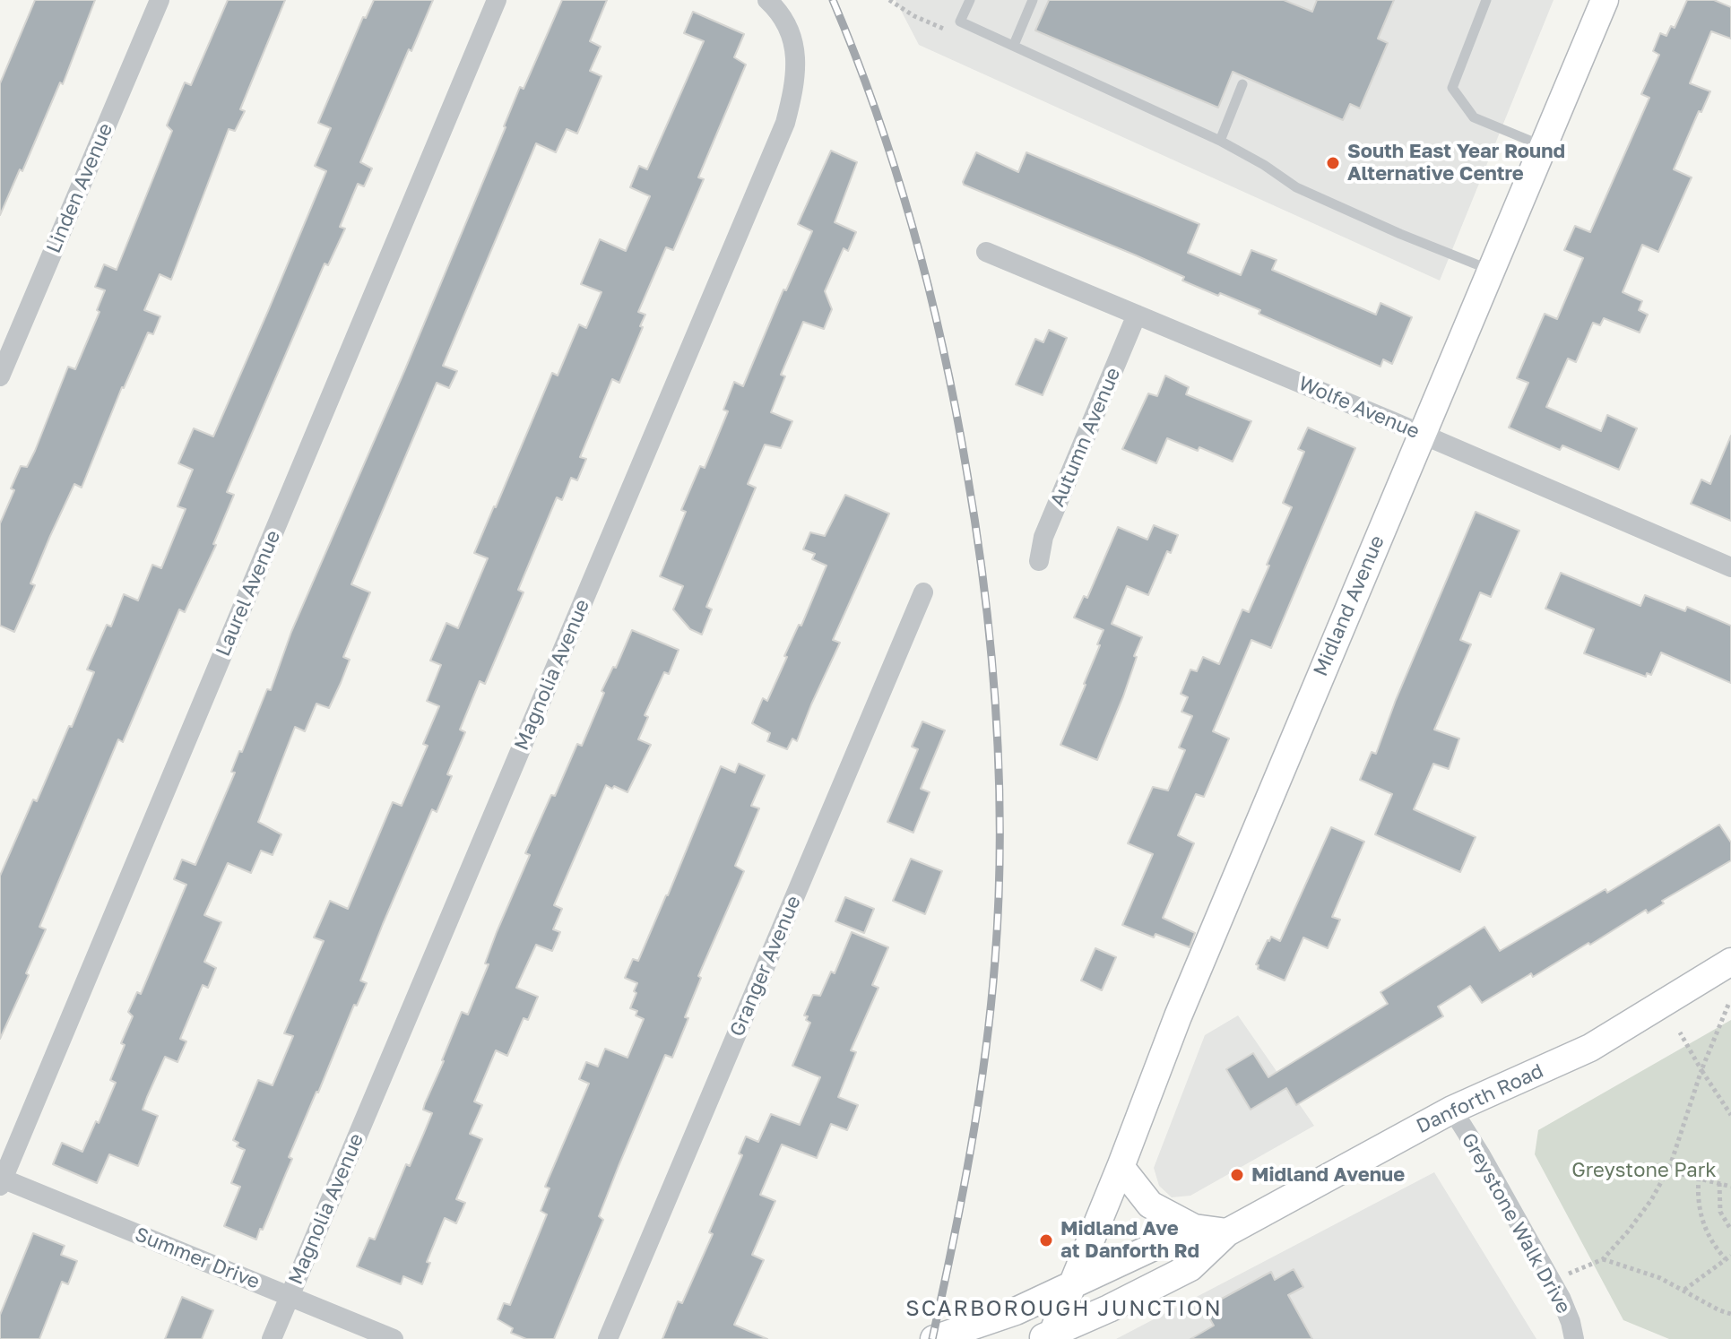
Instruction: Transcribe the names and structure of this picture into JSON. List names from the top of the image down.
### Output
{
  "streets": {
    "main road": ["Midland Avenue", "Danforth Road"],
    "street": [
      "Linden Avenue",
      "Wolfe Avenue",
      "Autumn Avenue",
      "Laurel Avenue",
      "Magnolia Avenue",
      "Granger Avenue",
      "Greystone Walk Drive",
      "Summer Drive"
    ]
  },
  "crossings": [
    ["Wolfe Avenue", "Autumn Avenue"],
    ["Wolfe Avenue", "Midland Avenue"],
    ["Laurel Avenue", "Summer Drive"],
    ["Midland Avenue", "Danforth Road"],
    ["Magnolia Avenue", "Summer Drive"],
    ["Danforth Road", "Greystone Walk Drive"]
  ],
  "districts": ["SCARBOROUGH JUNCTION"],
  "parks": ["Greystone Park"],
  "places": ["South East Year Round Alternative Centre", "Midland Avenue", "Midland Ave at Danforth Rd"]
}
